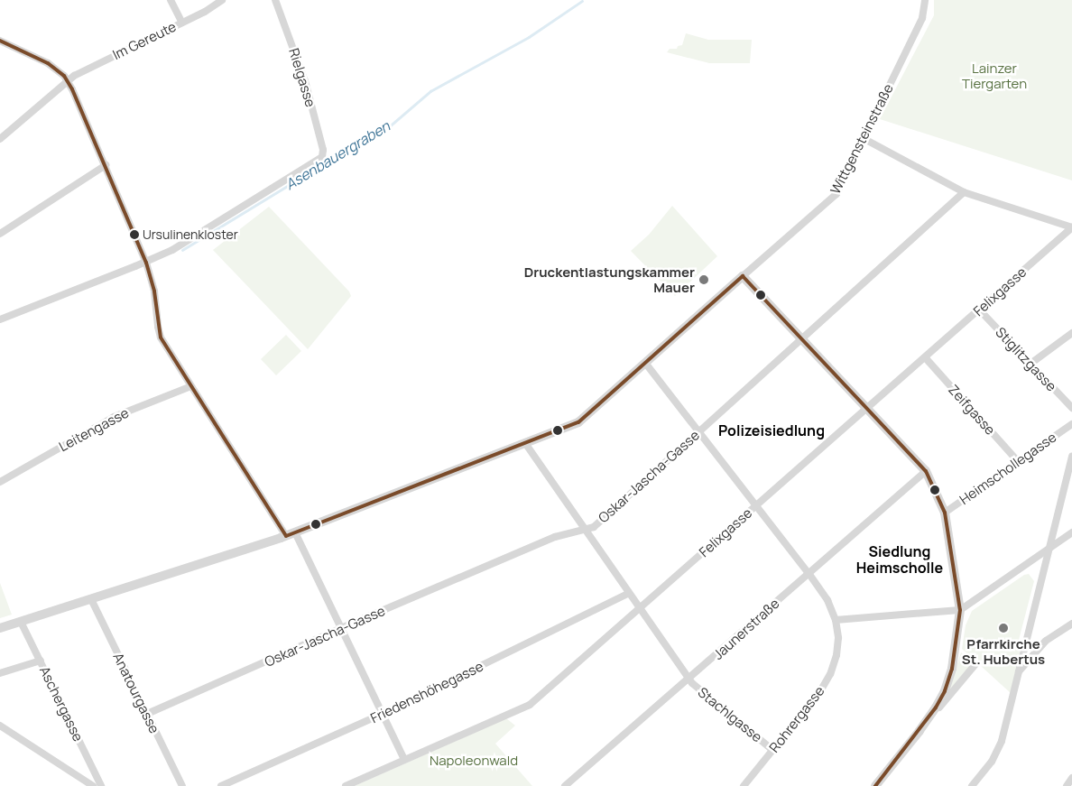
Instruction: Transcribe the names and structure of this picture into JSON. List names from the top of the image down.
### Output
{
  "streets": {
    "street": [
      "Im Gereute",
      "Rielgasse",
      "Wittgensteinstraße",
      "Felixgasse",
      "Stiglitzgasse",
      "Zeifgasse",
      "Leitengasse",
      "Heimschollegasse",
      "Oskar-Jascha-Gasse",
      "Jaunerstraße",
      "Friedenshöhegasse",
      "Anatourgasse",
      "Aschergasse",
      "Stachlgasse",
      "Rohrergasse"
    ]
  },
  "crossings": [
    ["Wittgensteinstraße", "Anatourgasse"],
    ["Wittgensteinstraße", "Aschergasse"],
    ["Wittgensteinstraße", "Stachlgasse"],
    ["Wittgensteinstraße", "Rohrergasse"],
    ["Felixgasse", "Stiglitzgasse"],
    ["Felixgasse", "Zeifgasse"],
    ["Felixgasse", "Stachlgasse"],
    ["Felixgasse", "Rohrergasse"],
    ["Zeifgasse", "Heimschollegasse"],
    ["Oskar-Jascha-Gasse", "Anatourgasse"],
    ["Oskar-Jascha-Gasse", "Stachlgasse"],
    ["Oskar-Jascha-Gasse", "Rohrergasse"],
    ["Jaunerstraße", "Stachlgasse"],
    ["Jaunerstraße", "Rohrergasse"],
    ["Friedenshöhegasse", "Stachlgasse"],
    ["Stachlgasse", "Rohrergasse"]
  ],
  "districts": ["Polizeisiedlung", "Siedlung Heimscholle"],
  "water": ["Asenbauergraben"],
  "parks": ["Lainzer Tiergarten", "Napoleonwald"],
  "places": ["Ursulinenkloster", "Druckentlastungskammer Mauer", "Pfarrkirche St. Hubertus"]
}
